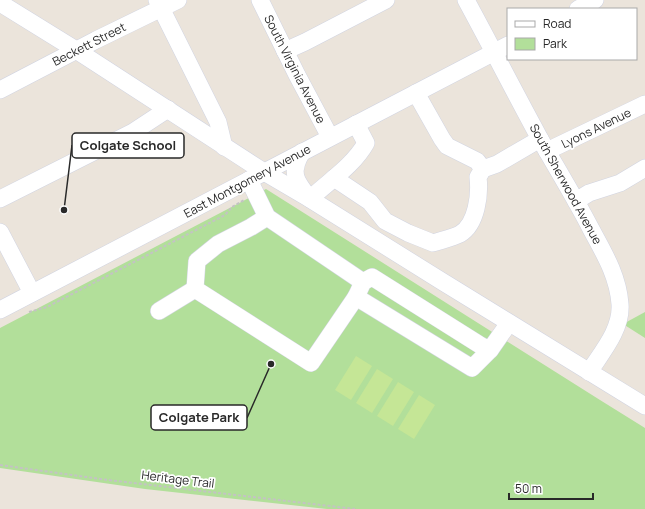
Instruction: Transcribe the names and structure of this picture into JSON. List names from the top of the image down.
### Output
{
  "streets": {
    "street": [
      "Beckett Street",
      "South Virginia Avenue",
      "Lyons Avenue",
      "East Montgomery Avenue",
      "South Sherwood Avenue"
    ],
    "path": ["Heritage Trail"]
  },
  "crossings": [
    ["South Virginia Avenue", "East Montgomery Avenue"],
    ["Lyons Avenue", "South Sherwood Avenue"],
    ["East Montgomery Avenue", "South Sherwood Avenue"]
  ],
  "places": ["Colgate School", "Colgate Park"],
  "legend": ["Road", "Park"],
  "scale_bar": "50 m"
}
